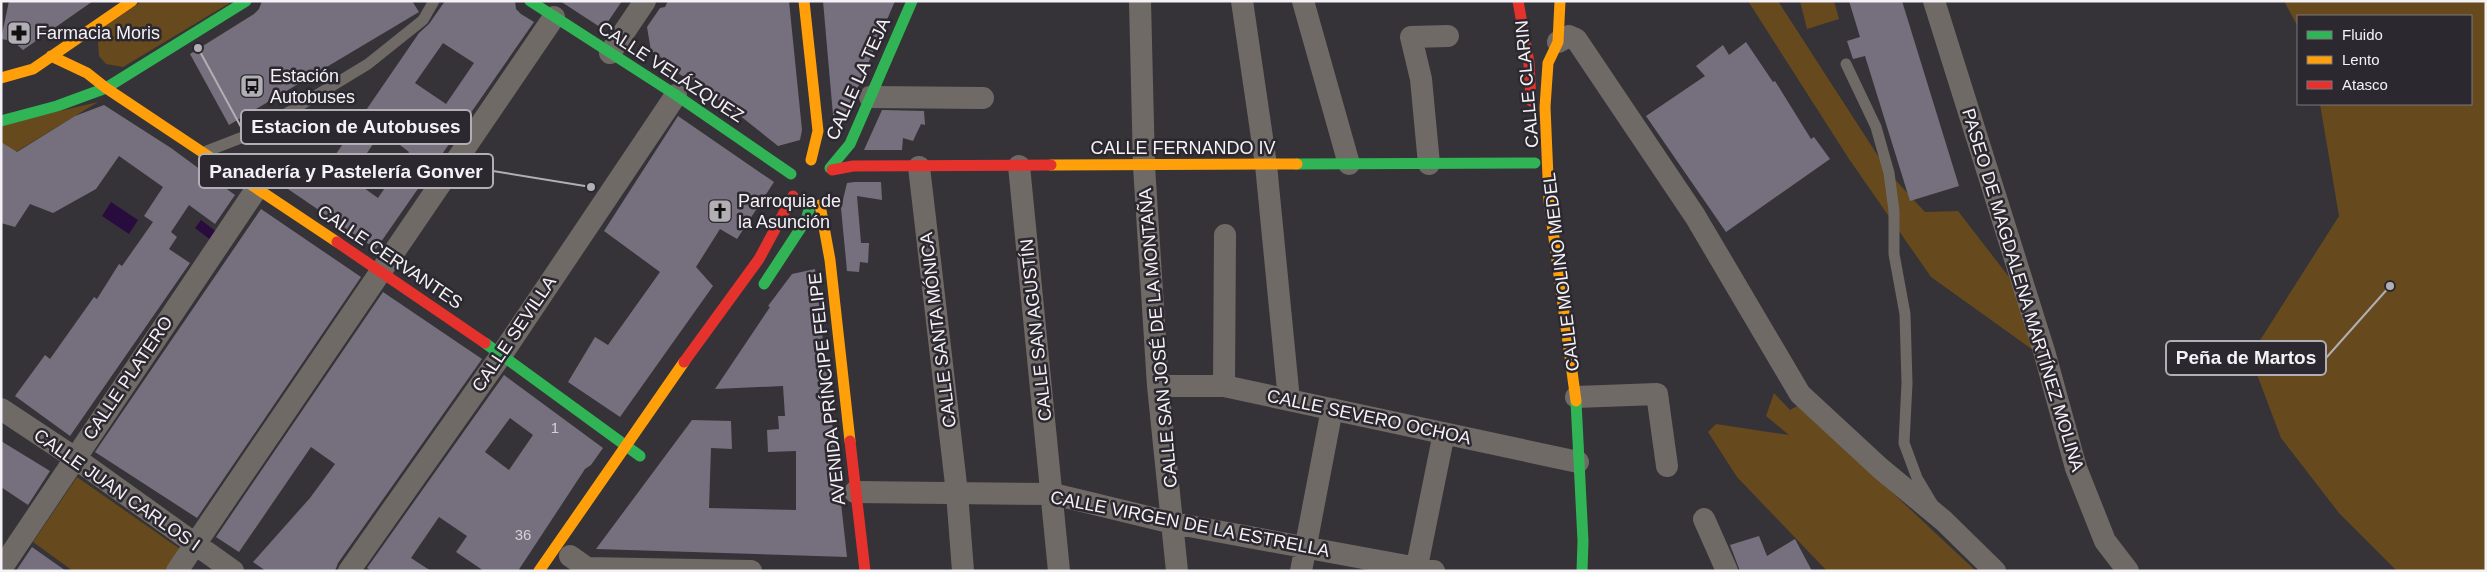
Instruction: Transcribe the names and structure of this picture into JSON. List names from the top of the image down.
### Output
{
  "streets": {
    "street": [
      "CALLE VELÁZQUEZ",
      "CALLE LA TEJA",
      "CALLE CLARIN",
      "CALLE FERNANDO IV",
      "CALLE CERVANTES",
      "CALLE MOLINO MEDEL",
      "PASEO DE MAGDALENA MARTÍNEZ MOLINA",
      "CALLE SANTA MÓNICA",
      "CALLE SAN AGUSTÍN",
      "CALLE SEVILLA",
      "CALLE SAN JOSÉ DE LA MONTAÑA",
      "CALLE PLATERO",
      "AVENIDA PRÍNCIPE FELIPE",
      "CALLE SEVERO OCHOA",
      "CALLE JUAN CARLOS I",
      "CALLE VIRGEN DE LA ESTRELLA"
    ]
  },
  "crossings": [
    ["CALLE VELÁZQUEZ", "CALLE SEVILLA"],
    ["CALLE LA TEJA", "CALLE FERNANDO IV"],
    ["CALLE FERNANDO IV", "CALLE MOLINO MEDEL"],
    ["CALLE FERNANDO IV", "CALLE SANTA MÓNICA"],
    ["CALLE FERNANDO IV", "CALLE SAN AGUSTÍN"],
    ["CALLE FERNANDO IV", "CALLE SAN JOSÉ DE LA MONTAÑA"],
    ["CALLE CERVANTES", "CALLE SEVILLA"],
    ["CALLE CERVANTES", "CALLE PLATERO"],
    ["CALLE MOLINO MEDEL", "CALLE SEVERO OCHOA"],
    ["CALLE SANTA MÓNICA", "CALLE VIRGEN DE LA ESTRELLA"],
    ["CALLE SAN AGUSTÍN", "CALLE VIRGEN DE LA ESTRELLA"],
    ["CALLE SAN JOSÉ DE LA MONTAÑA", "CALLE SEVERO OCHOA"],
    ["CALLE SAN JOSÉ DE LA MONTAÑA", "CALLE VIRGEN DE LA ESTRELLA"],
    ["CALLE PLATERO", "CALLE JUAN CARLOS I"],
    ["AVENIDA PRÍNCIPE FELIPE", "CALLE VIRGEN DE LA ESTRELLA"]
  ],
  "places": {
    "pharmacy": ["Farmacia Moris"],
    "other": ["Estacion de Autobuses", "Panadería y Pastelería Gonver", "Peña de Martos"],
    "bus stop": ["Estación Autobuses"],
    "church": ["Parroquia de la Asunción"]
  },
  "house_numbers": ["1", "36"],
  "legend": ["Fluido", "Lento", "Atasco"]
}
